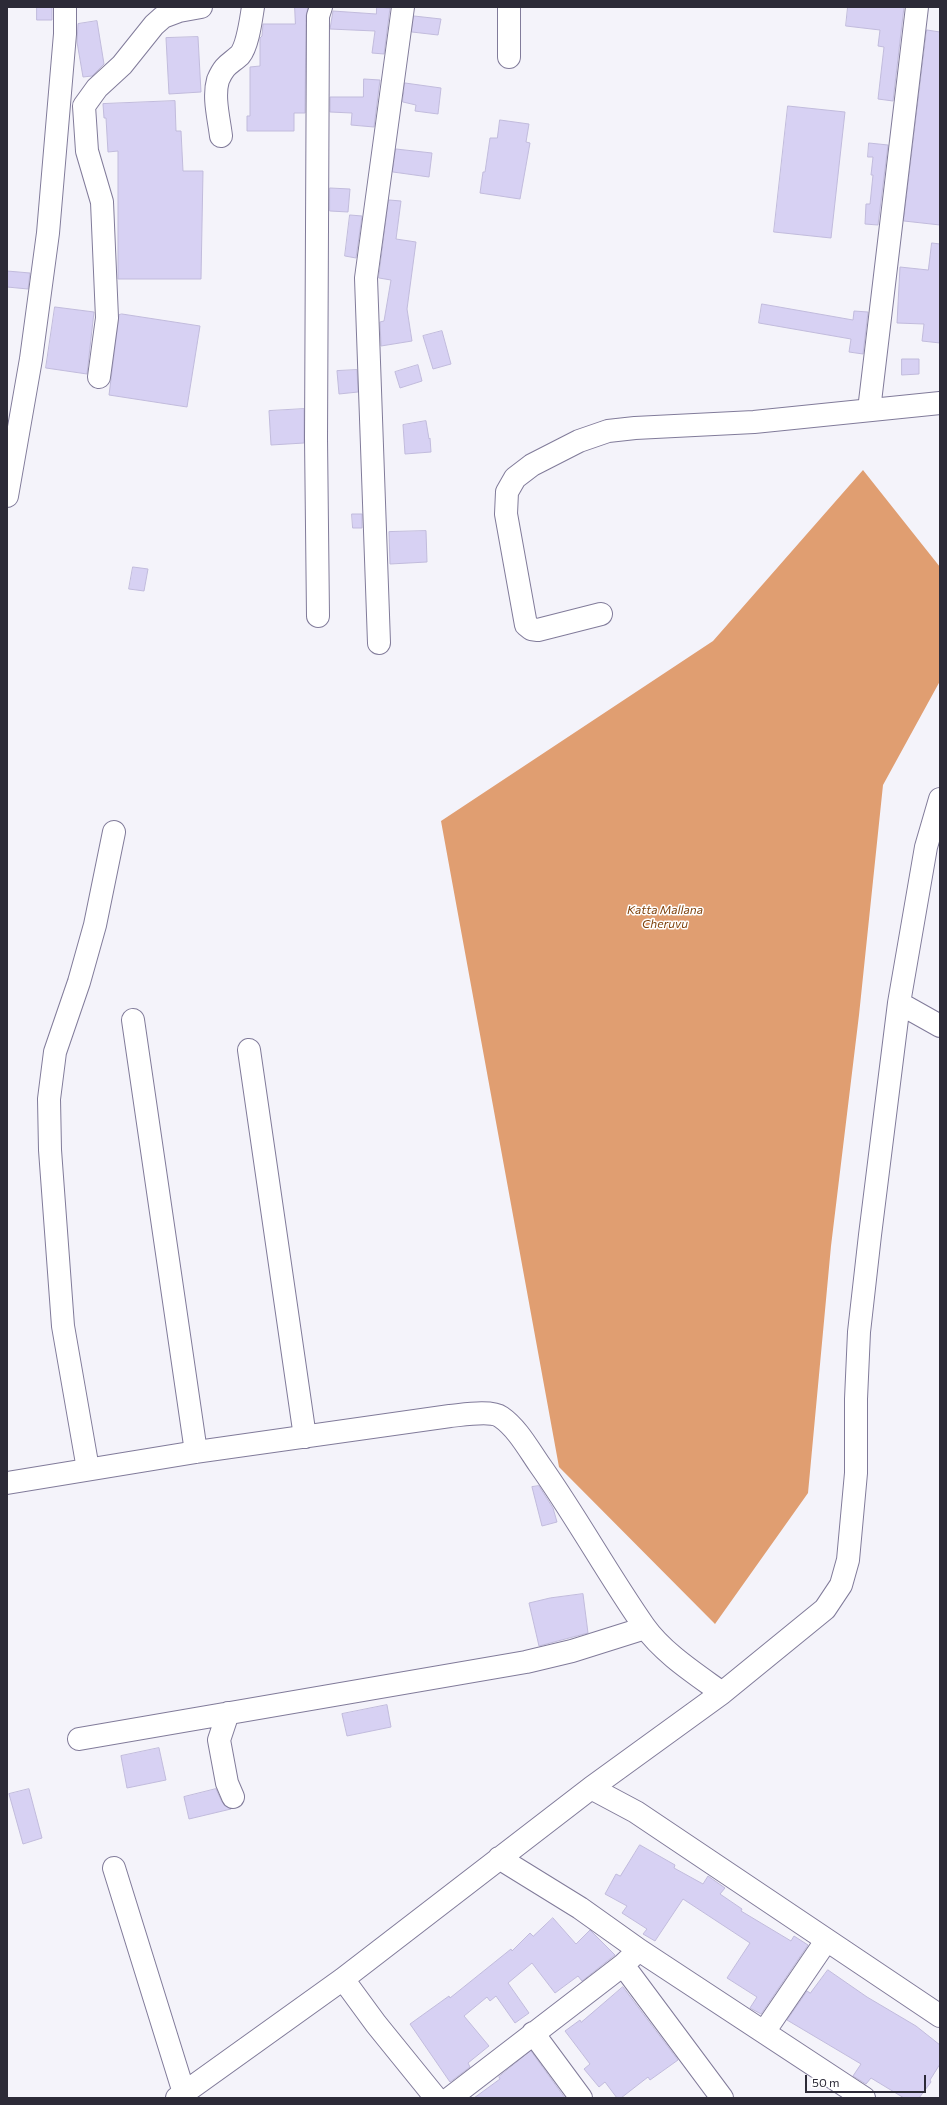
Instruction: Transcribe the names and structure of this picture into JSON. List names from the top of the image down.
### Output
{
  "water": ["Katta Mallana Cheruvu"],
  "scale_bar": "50 m"
}
